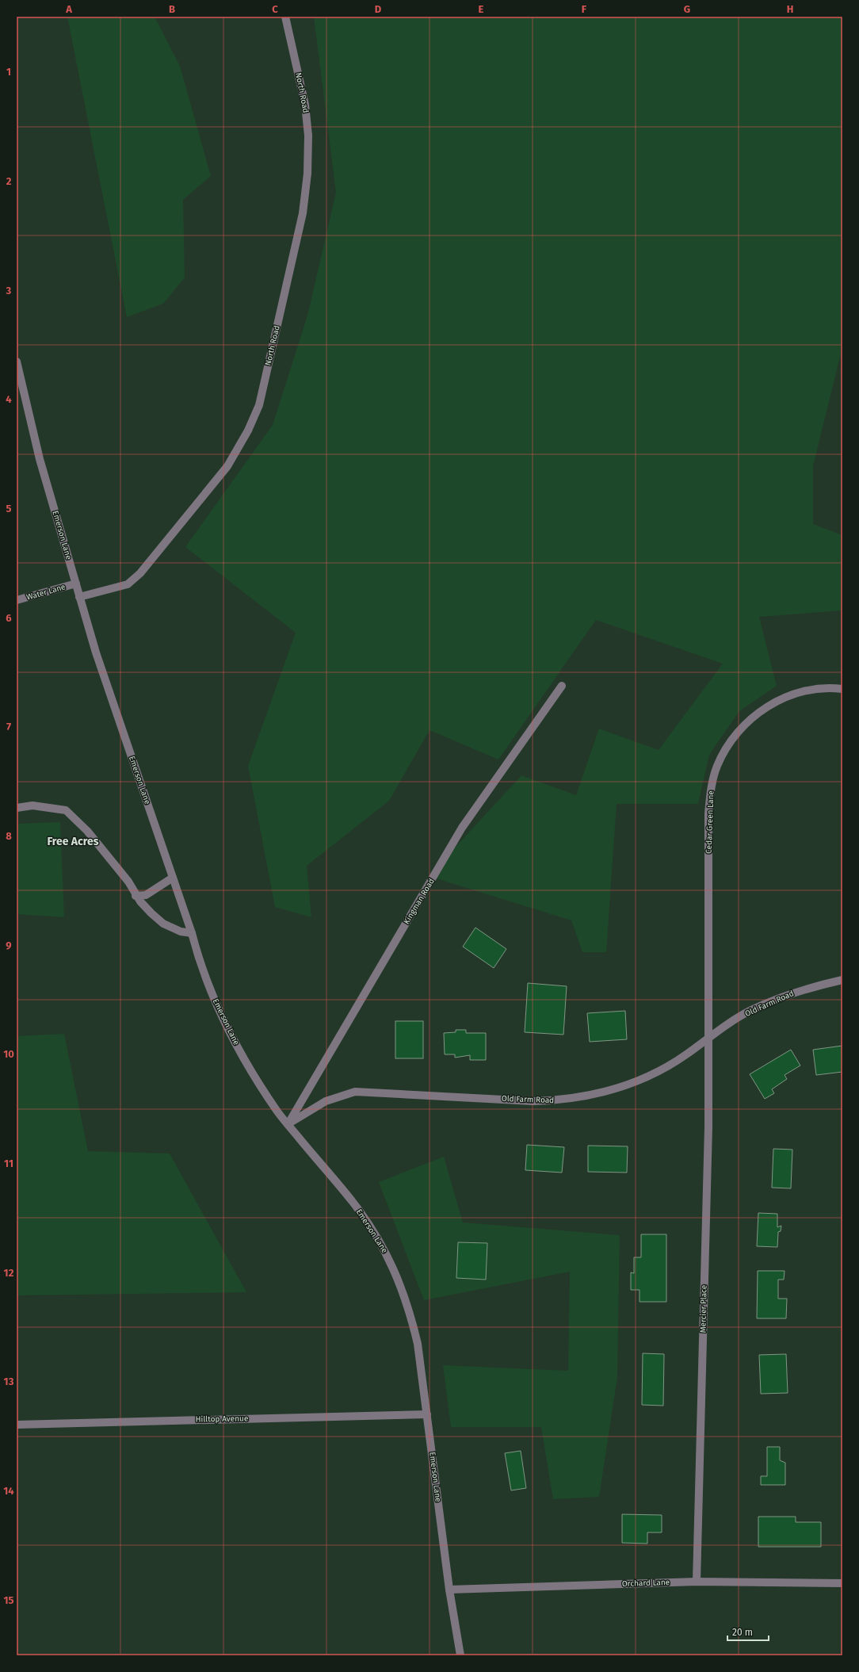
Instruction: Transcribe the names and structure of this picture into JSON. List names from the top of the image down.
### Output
{
  "streets": {
    "street": [
      "North Road",
      "Emerson Lane",
      "Water Lane",
      "Cedar Green Lane",
      "Kingman Road",
      "Old Farm Road",
      "Mercier Place",
      "Hilltop Avenue",
      "Orchard Lane"
    ]
  },
  "crossings": [
    ["North Road", "Emerson Lane"],
    ["Emerson Lane", "Water Lane"],
    ["Emerson Lane", "Kingman Road"],
    ["Emerson Lane", "Old Farm Road"],
    ["Emerson Lane", "Hilltop Avenue"],
    ["Emerson Lane", "Orchard Lane"],
    ["Cedar Green Lane", "Old Farm Road"],
    ["Cedar Green Lane", "Mercier Place"],
    ["Kingman Road", "Old Farm Road"],
    ["Old Farm Road", "Mercier Place"],
    ["Mercier Place", "Orchard Lane"]
  ],
  "districts": ["Free Acres"],
  "scale_bar": "20 m",
  "grid": {
    "columns": [
      "A",
      "B",
      "C",
      "D",
      "E",
      "F",
      "G",
      "H"
    ],
    "rows": [
      "1",
      "2",
      "3",
      "4",
      "5",
      "6",
      "7",
      "8",
      "9",
      "10",
      "11",
      "12",
      "13",
      "14",
      "15"
    ]
  }
}
